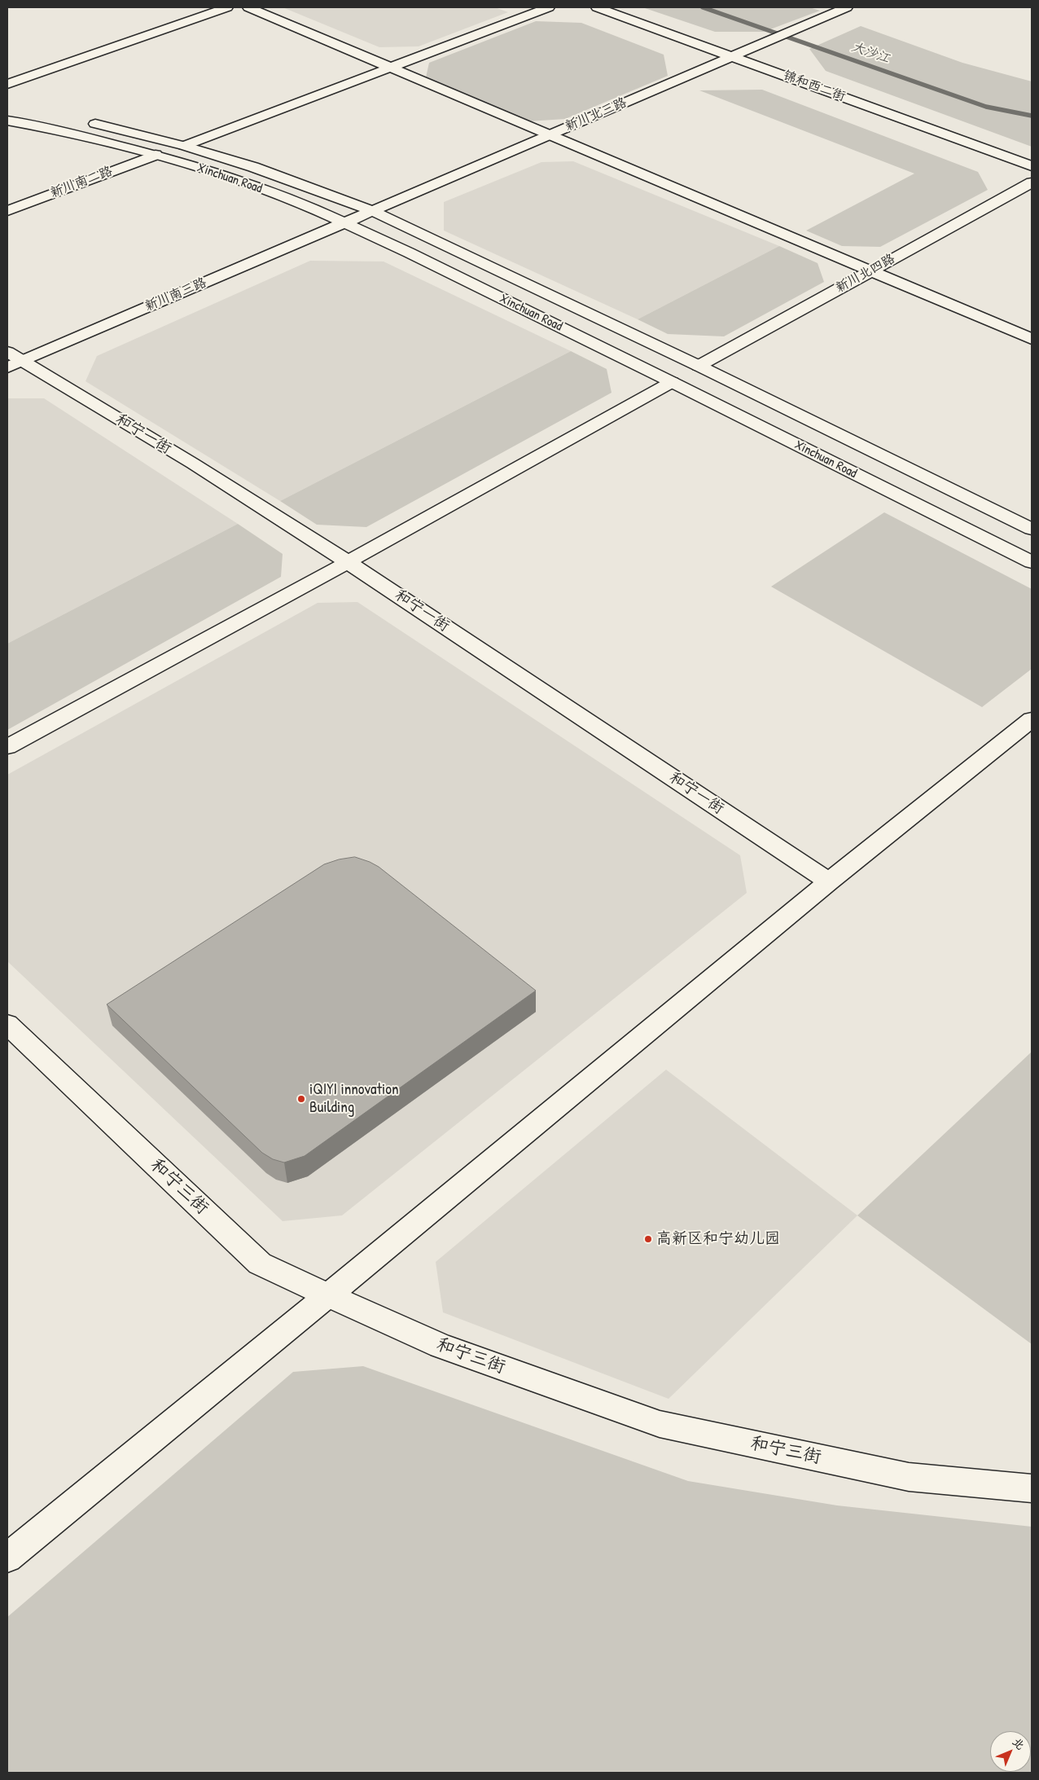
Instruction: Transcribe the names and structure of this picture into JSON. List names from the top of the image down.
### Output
{
  "streets": {
    "street": [
      "锦和西二街",
      "新川北三路",
      "Xinchuan Road",
      "新川南二路",
      "新川北四路",
      "新川南三路",
      "和宁一街",
      "和宁三街"
    ]
  },
  "crossings": [
    ["锦和西二街", "新川北三路"],
    ["新川北三路", "Xinchuan Road"],
    ["新川北三路", "新川南三路"],
    ["Xinchuan Road", "新川南二路"],
    ["Xinchuan Road", "新川北四路"],
    ["Xinchuan Road", "新川南三路"],
    ["新川南三路", "和宁一街"]
  ],
  "water": ["大沙江"],
  "places": ["iQIYI innovation Building", "高新区和宁幼儿园"],
  "north": "top right"
}
